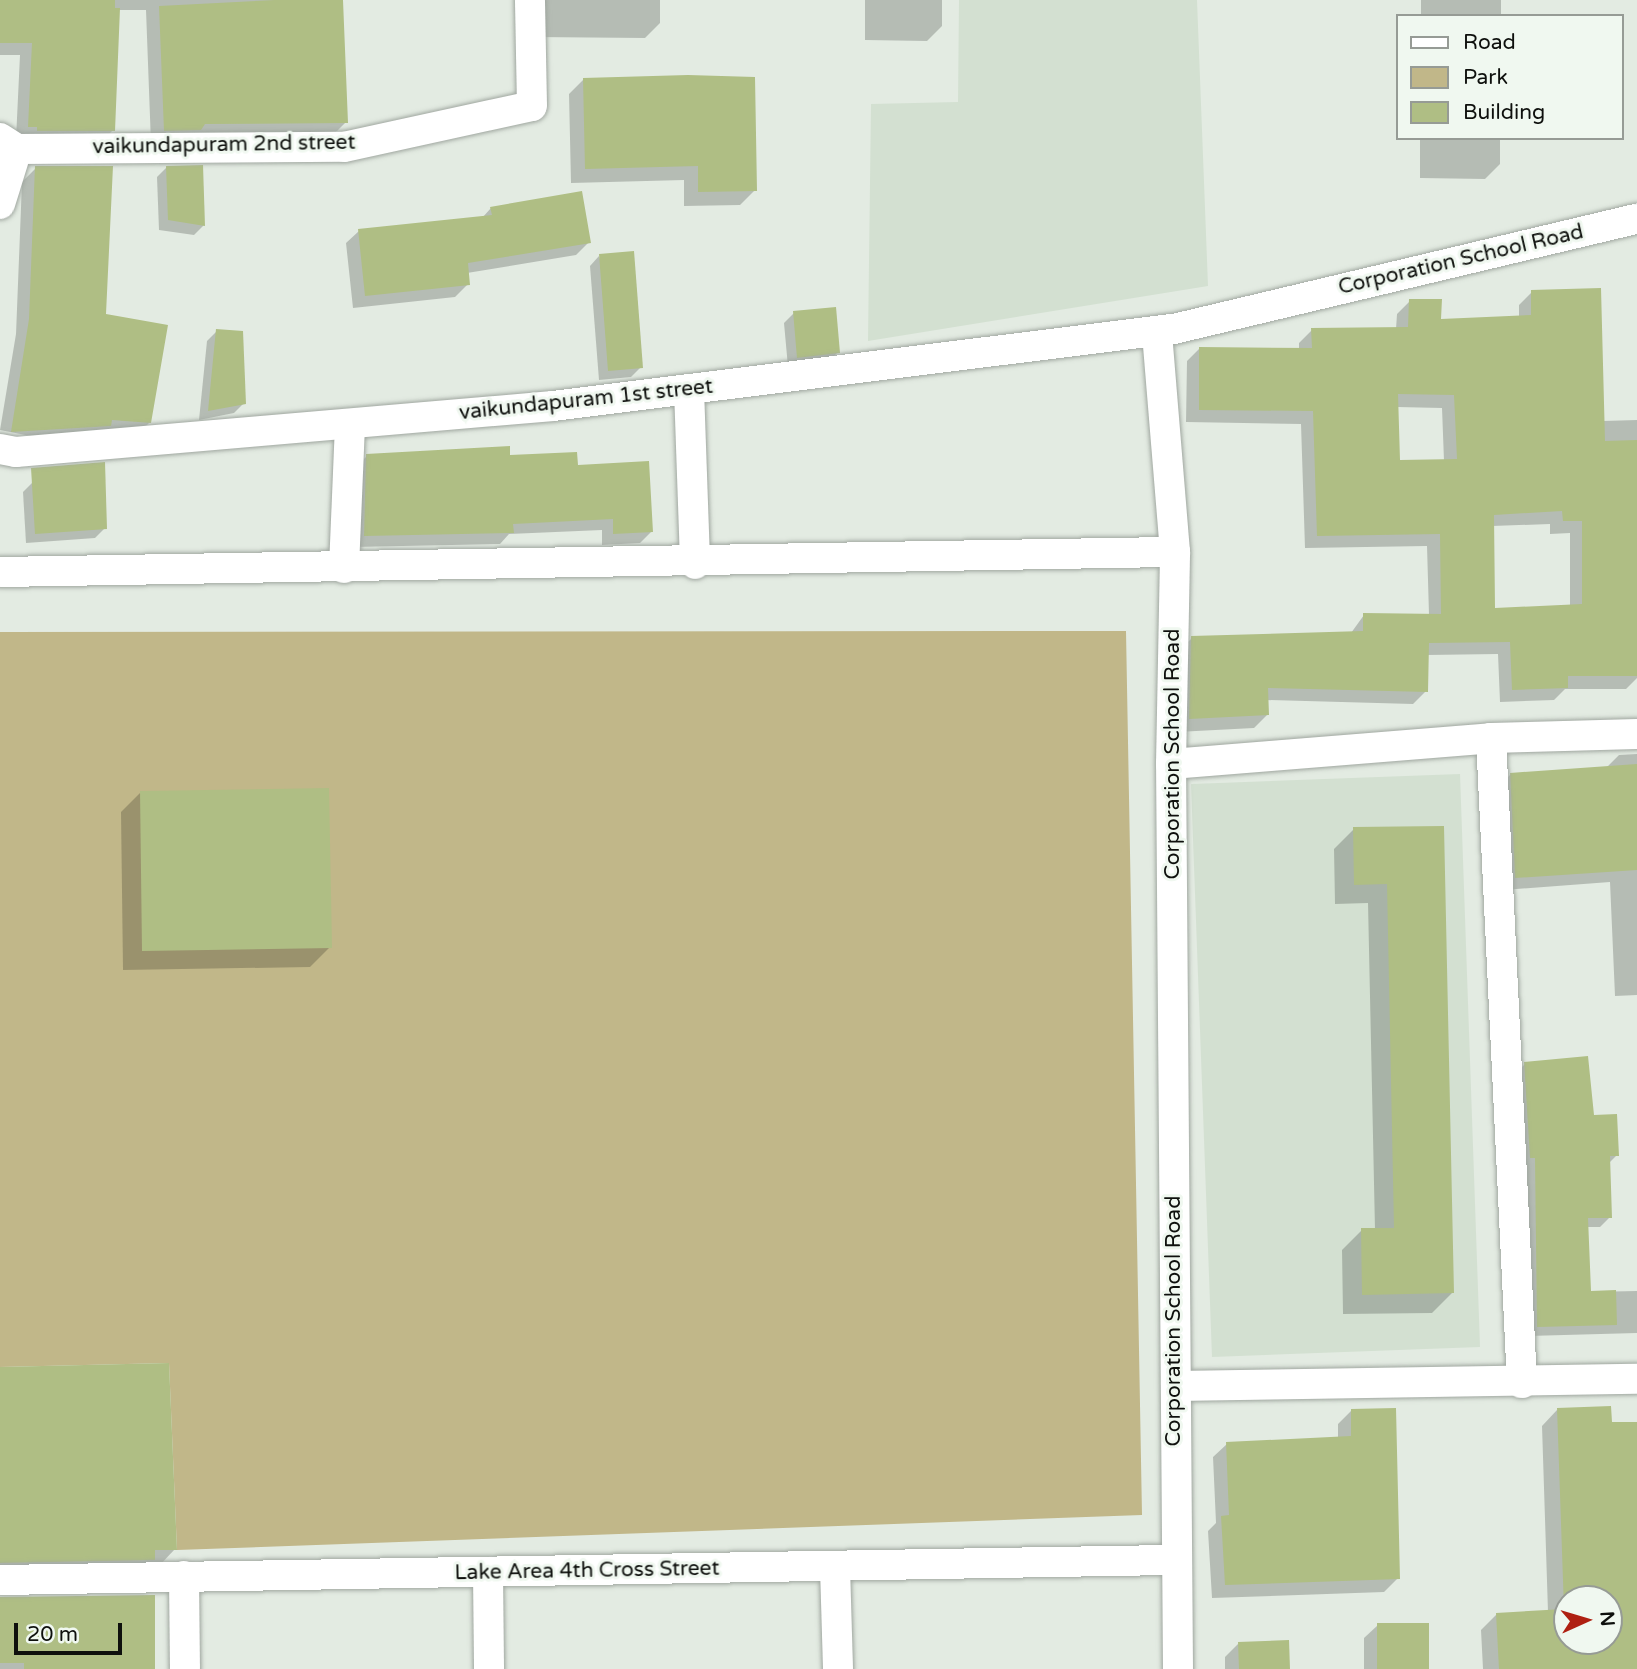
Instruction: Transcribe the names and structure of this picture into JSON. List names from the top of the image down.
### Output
{
  "streets": {
    "street": [
      "vaikundapuram 2nd street",
      "Corporation School Road",
      "vaikundapuram 1st street",
      "Lake Area 4th Cross Street"
    ]
  },
  "crossings": [
    ["Corporation School Road", "vaikundapuram 1st street"],
    ["Corporation School Road", "Lake Area 4th Cross Street"]
  ],
  "legend": ["Road", "Park", "Building"],
  "scale_bar": "20 m",
  "north": "right"
}
